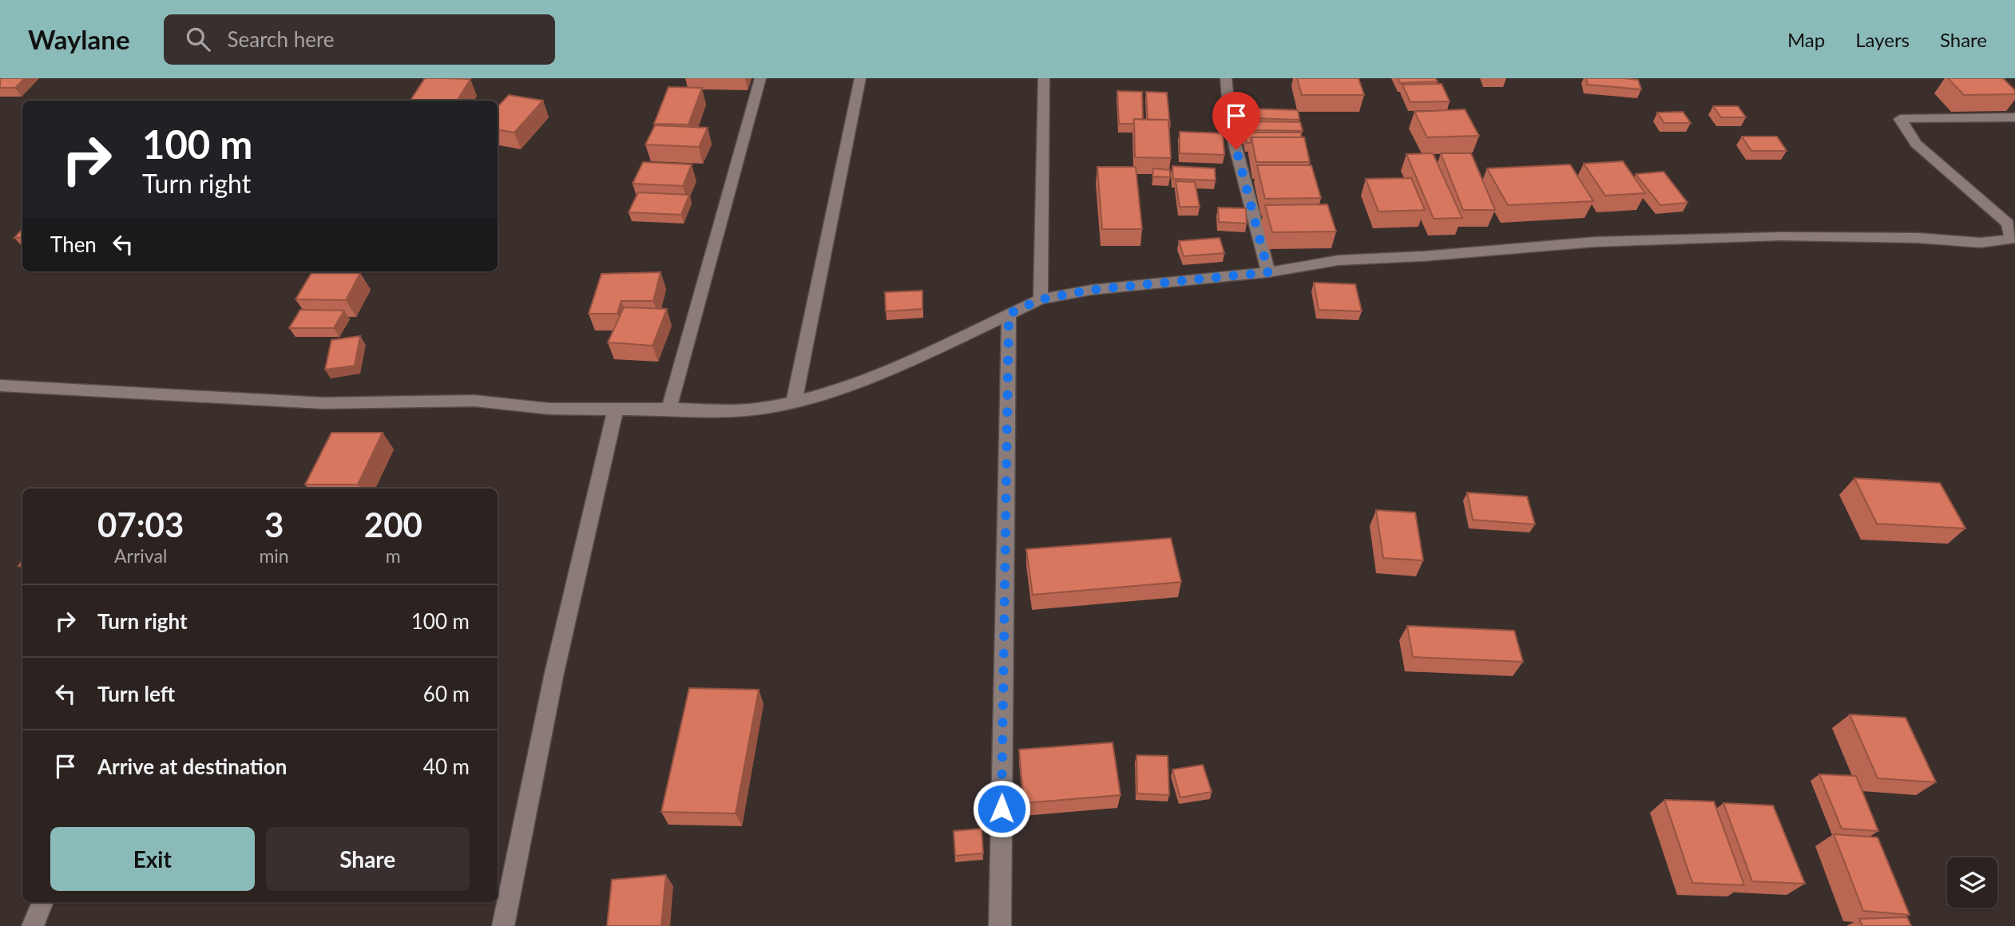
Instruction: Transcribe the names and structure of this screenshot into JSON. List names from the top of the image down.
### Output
{
  "page": {
    "header": "Waylane",
    "search": "Search here",
    "nav": ["Map", "Layers", "Share"],
    "turn": ["100 m", "Turn right"],
    "then": "Then",
    "eta": [
      "07:03",
      "Arrival",
      "3",
      "min",
      "200",
      "m"
    ],
    "list": [
      {
        "name": "Turn right",
        "value": "100 m"
      },
      {
        "name": "Turn left",
        "value": "60 m"
      },
      {
        "name": "Arrive at destination",
        "value": "40 m"
      }
    ],
    "buttons": ["Exit", "Share"]
  }
}
